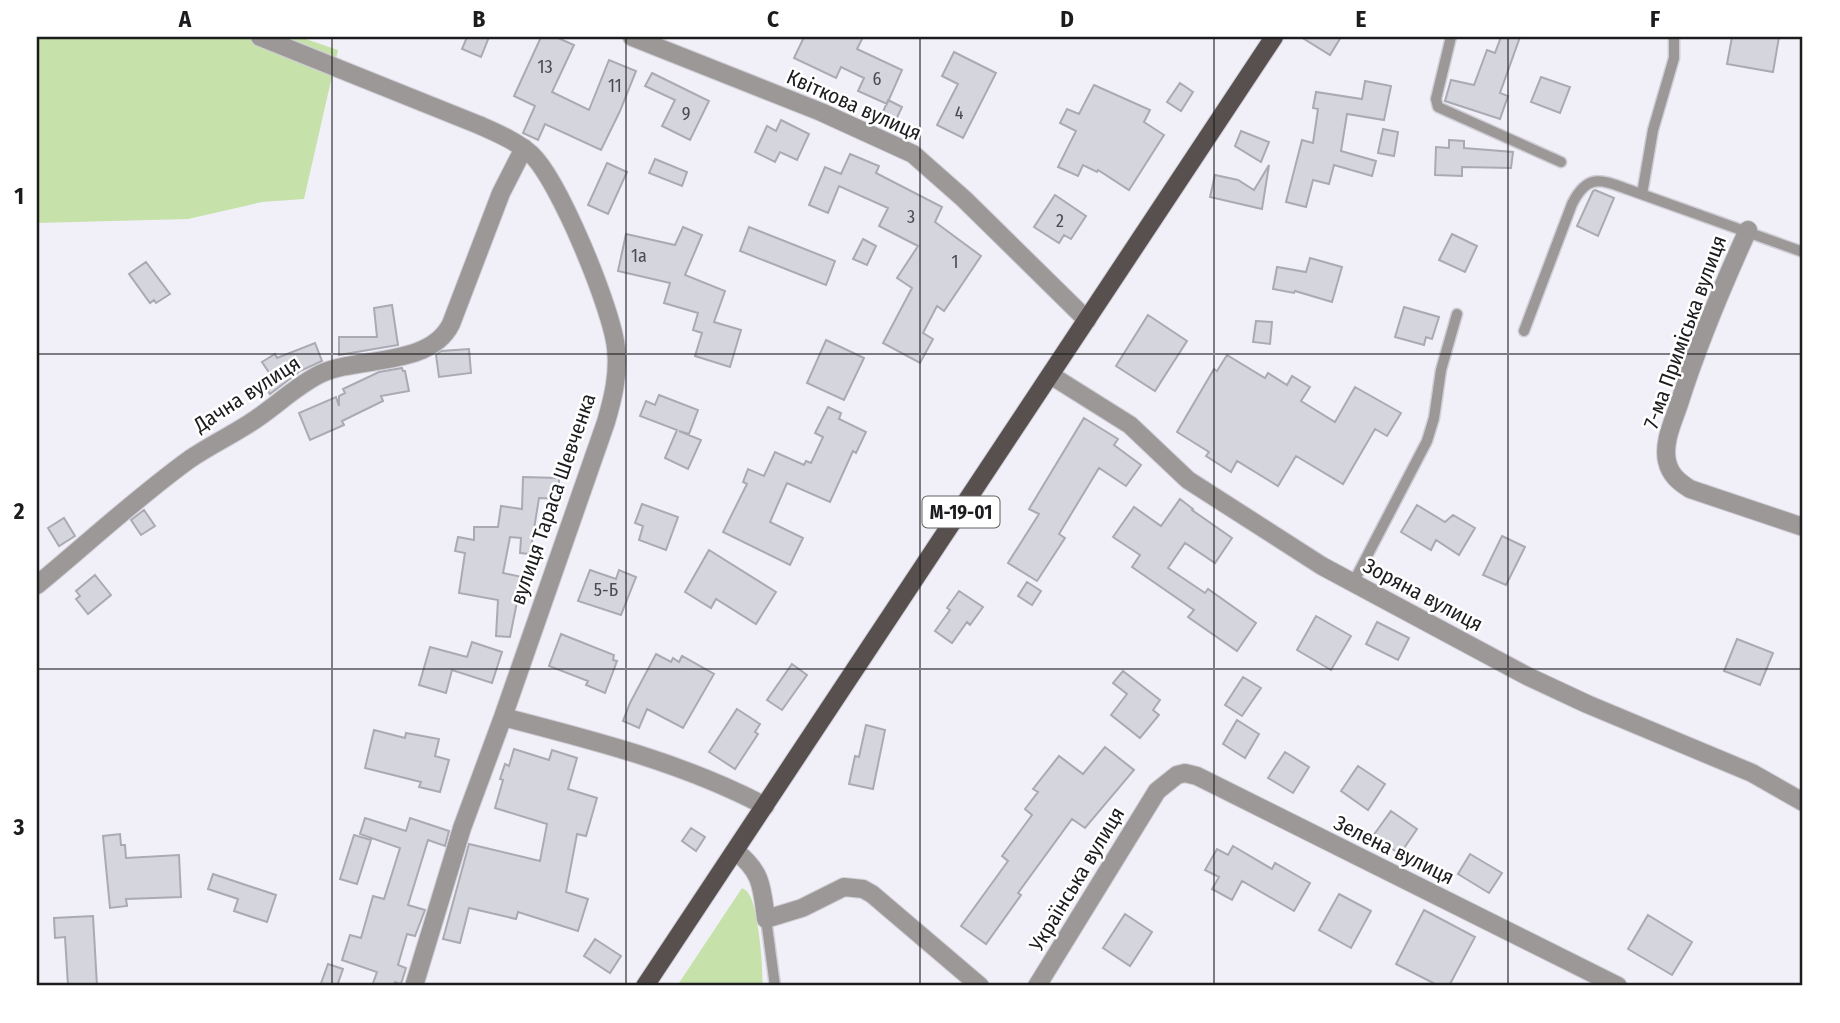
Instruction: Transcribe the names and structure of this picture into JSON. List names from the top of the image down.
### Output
{
  "streets": {
    "main road": ["М-19-01"],
    "street": [
      "Квіткова вулиця",
      "7-ма Приміська вулиця",
      "Дачна вулиця",
      "вулиця Тараса Шевченка",
      "Зоряна вулиця",
      "Зелена вулиця",
      "Українська вулиця"
    ]
  },
  "crossings": [
    ["Квіткова вулиця", "М-19-01"],
    ["Дачна вулиця", "вулиця Тараса Шевченка"],
    ["М-19-01", "Зоряна вулиця"],
    ["Зелена вулиця", "Українська вулиця"]
  ],
  "house_numbers": [
    "13",
    "6",
    "11",
    "4",
    "9",
    "3",
    "2",
    "1а",
    "1",
    "5-Б"
  ],
  "grid": {
    "columns": [
      "A",
      "B",
      "C",
      "D",
      "E",
      "F"
    ],
    "rows": ["1", "2", "3"]
  }
}
